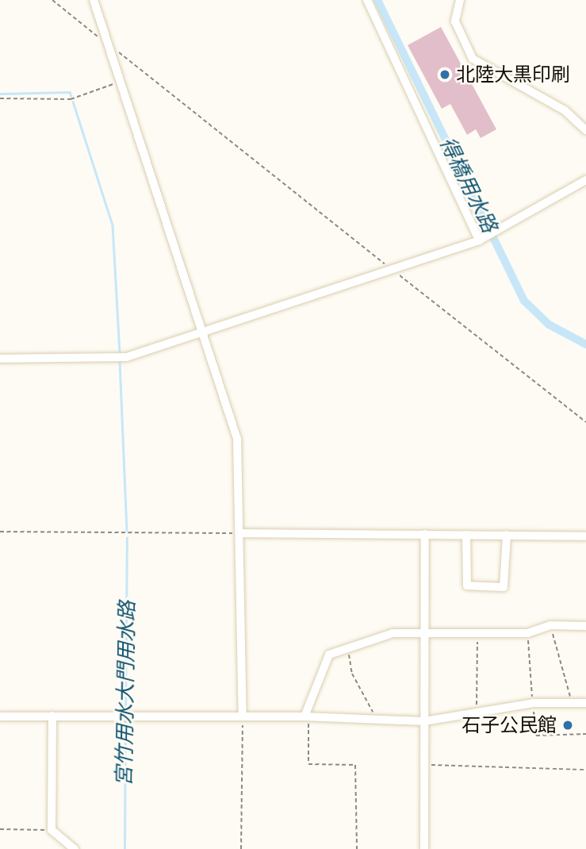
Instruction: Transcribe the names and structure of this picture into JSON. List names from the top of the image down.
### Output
{
  "water": ["得橋用水路", "宮竹用水大門用水路"],
  "places": ["北陸大黒印刷", "石子公民館"]
}
